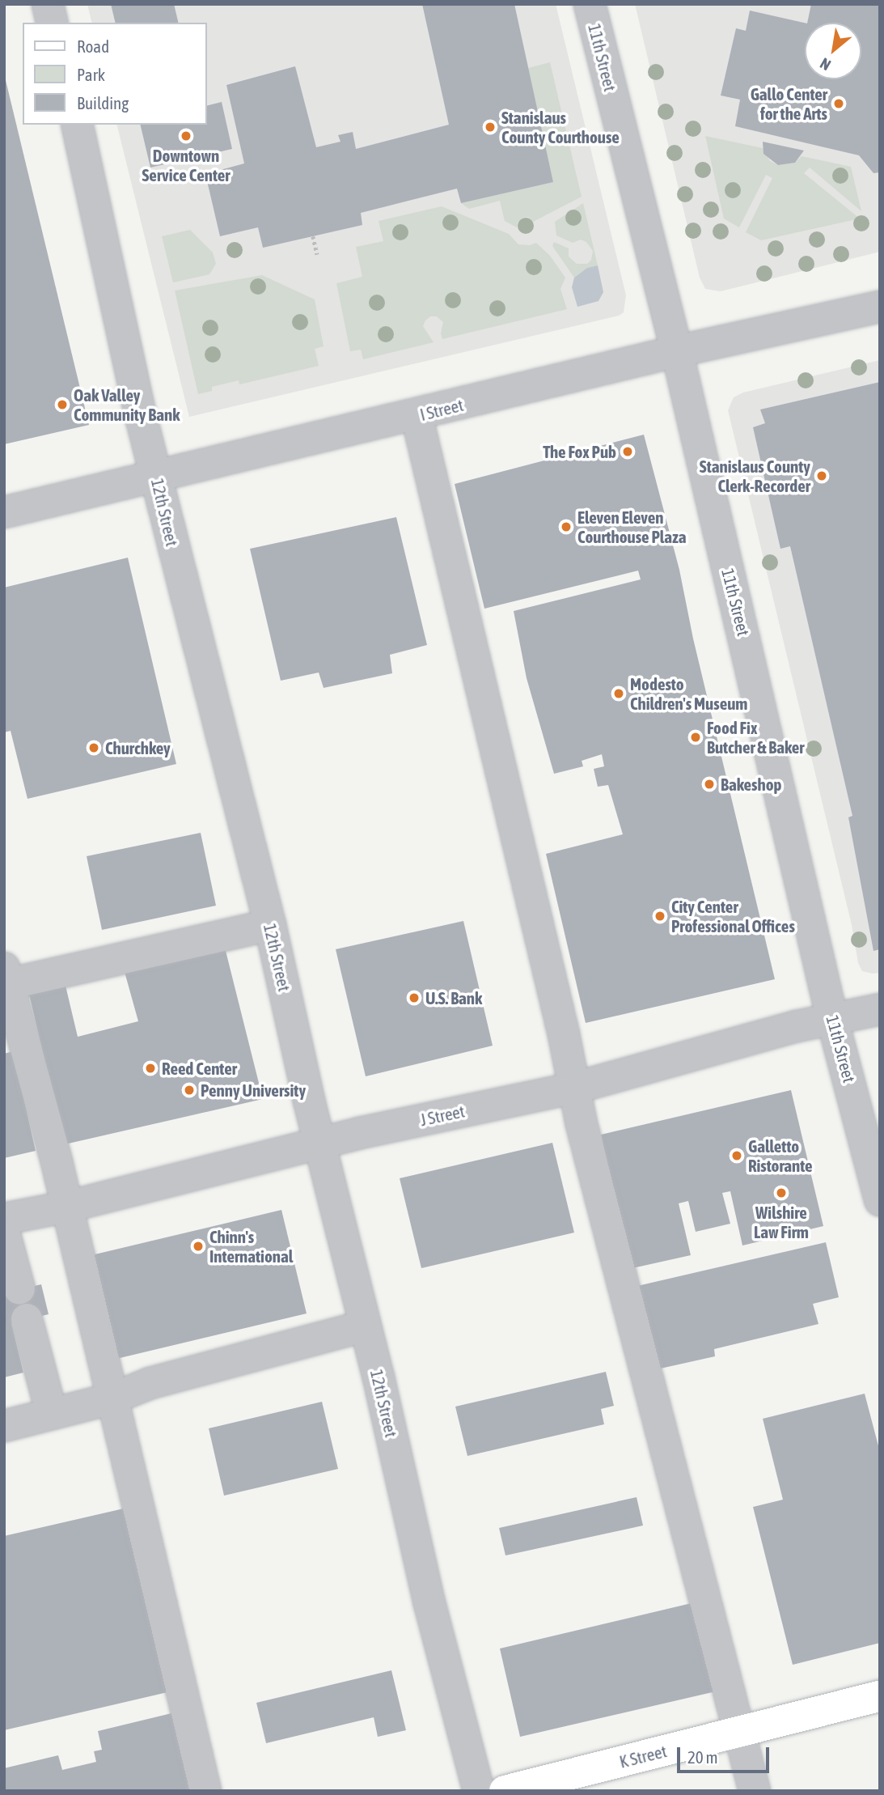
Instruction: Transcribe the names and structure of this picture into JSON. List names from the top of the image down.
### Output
{
  "streets": {
    "main road": ["K Street"],
    "street": [
      "11th Street",
      "I Street",
      "12th Street",
      "J Street"
    ]
  },
  "crossings": [
    ["11th Street", "I Street"],
    ["11th Street", "J Street"],
    ["I Street", "12th Street"],
    ["12th Street", "J Street"]
  ],
  "places": [
    "Gallo Center for the Arts",
    "Stanislaus County Courthouse",
    "Downtown Service Center",
    "Oak Valley Community Bank",
    "The Fox Pub",
    "Stanislaus County Clerk-Recorder",
    "Eleven Eleven Courthouse Plaza",
    "Modesto Children's Museum",
    "Food Fix Butcher & Baker",
    "Churchkey",
    "Bakeshop",
    "City Center Professional Offices",
    "U.S. Bank",
    "Reed Center",
    "Penny University",
    "Galletto Ristorante",
    "Wilshire Law Firm",
    "Chinn's International"
  ],
  "legend": ["Road", "Park", "Building"],
  "scale_bar": "20 m",
  "north": "bottom left"
}
